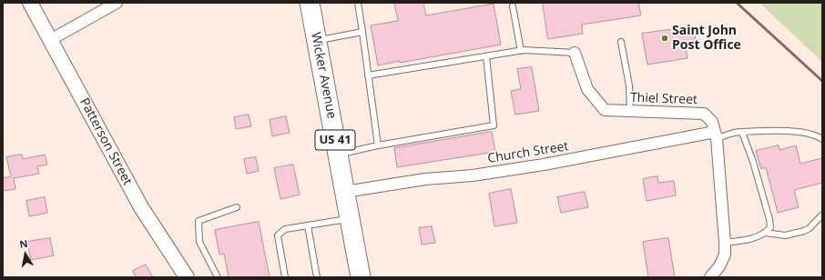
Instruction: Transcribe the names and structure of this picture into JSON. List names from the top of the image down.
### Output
{
  "streets": {
    "highway": ["Wicker Avenue", "US 41"],
    "street": ["Thiel Street", "Patterson Street", "Church Street"]
  },
  "crossings": [
    ["Wicker Avenue", "Church Street"],
    ["Thiel Street", "Church Street"]
  ],
  "places": ["Saint John Post Office"],
  "north": "top"
}
